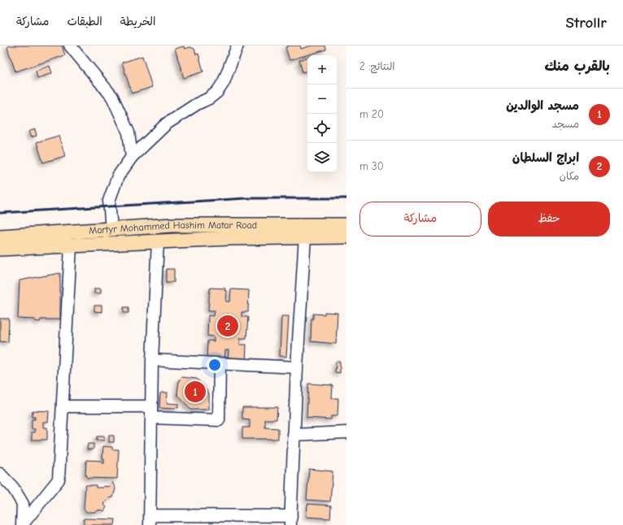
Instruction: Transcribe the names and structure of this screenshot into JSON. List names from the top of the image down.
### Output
{
  "streets": {
    "main road": ["Martyr Mohammed Hashim Matar Road"]
  },
  "page": {
    "header": "Strollr",
    "nav": ["الخريطة", "الطبقات", "مشاركة"],
    "heading": ["بالقرب منك", "النتائج: 2"],
    "map_buttons": ["+", "−"],
    "list": [
      {
        "mark": "1",
        "name": "مسجد الوالدين",
        "note": "مسجد",
        "value": "20 m"
      },
      {
        "mark": "2",
        "name": "ابراج السلطان",
        "note": "مكان",
        "value": "30 m"
      }
    ],
    "buttons": ["حفظ", "مشاركة"],
    "pins": ["2", "1"]
  }
}
